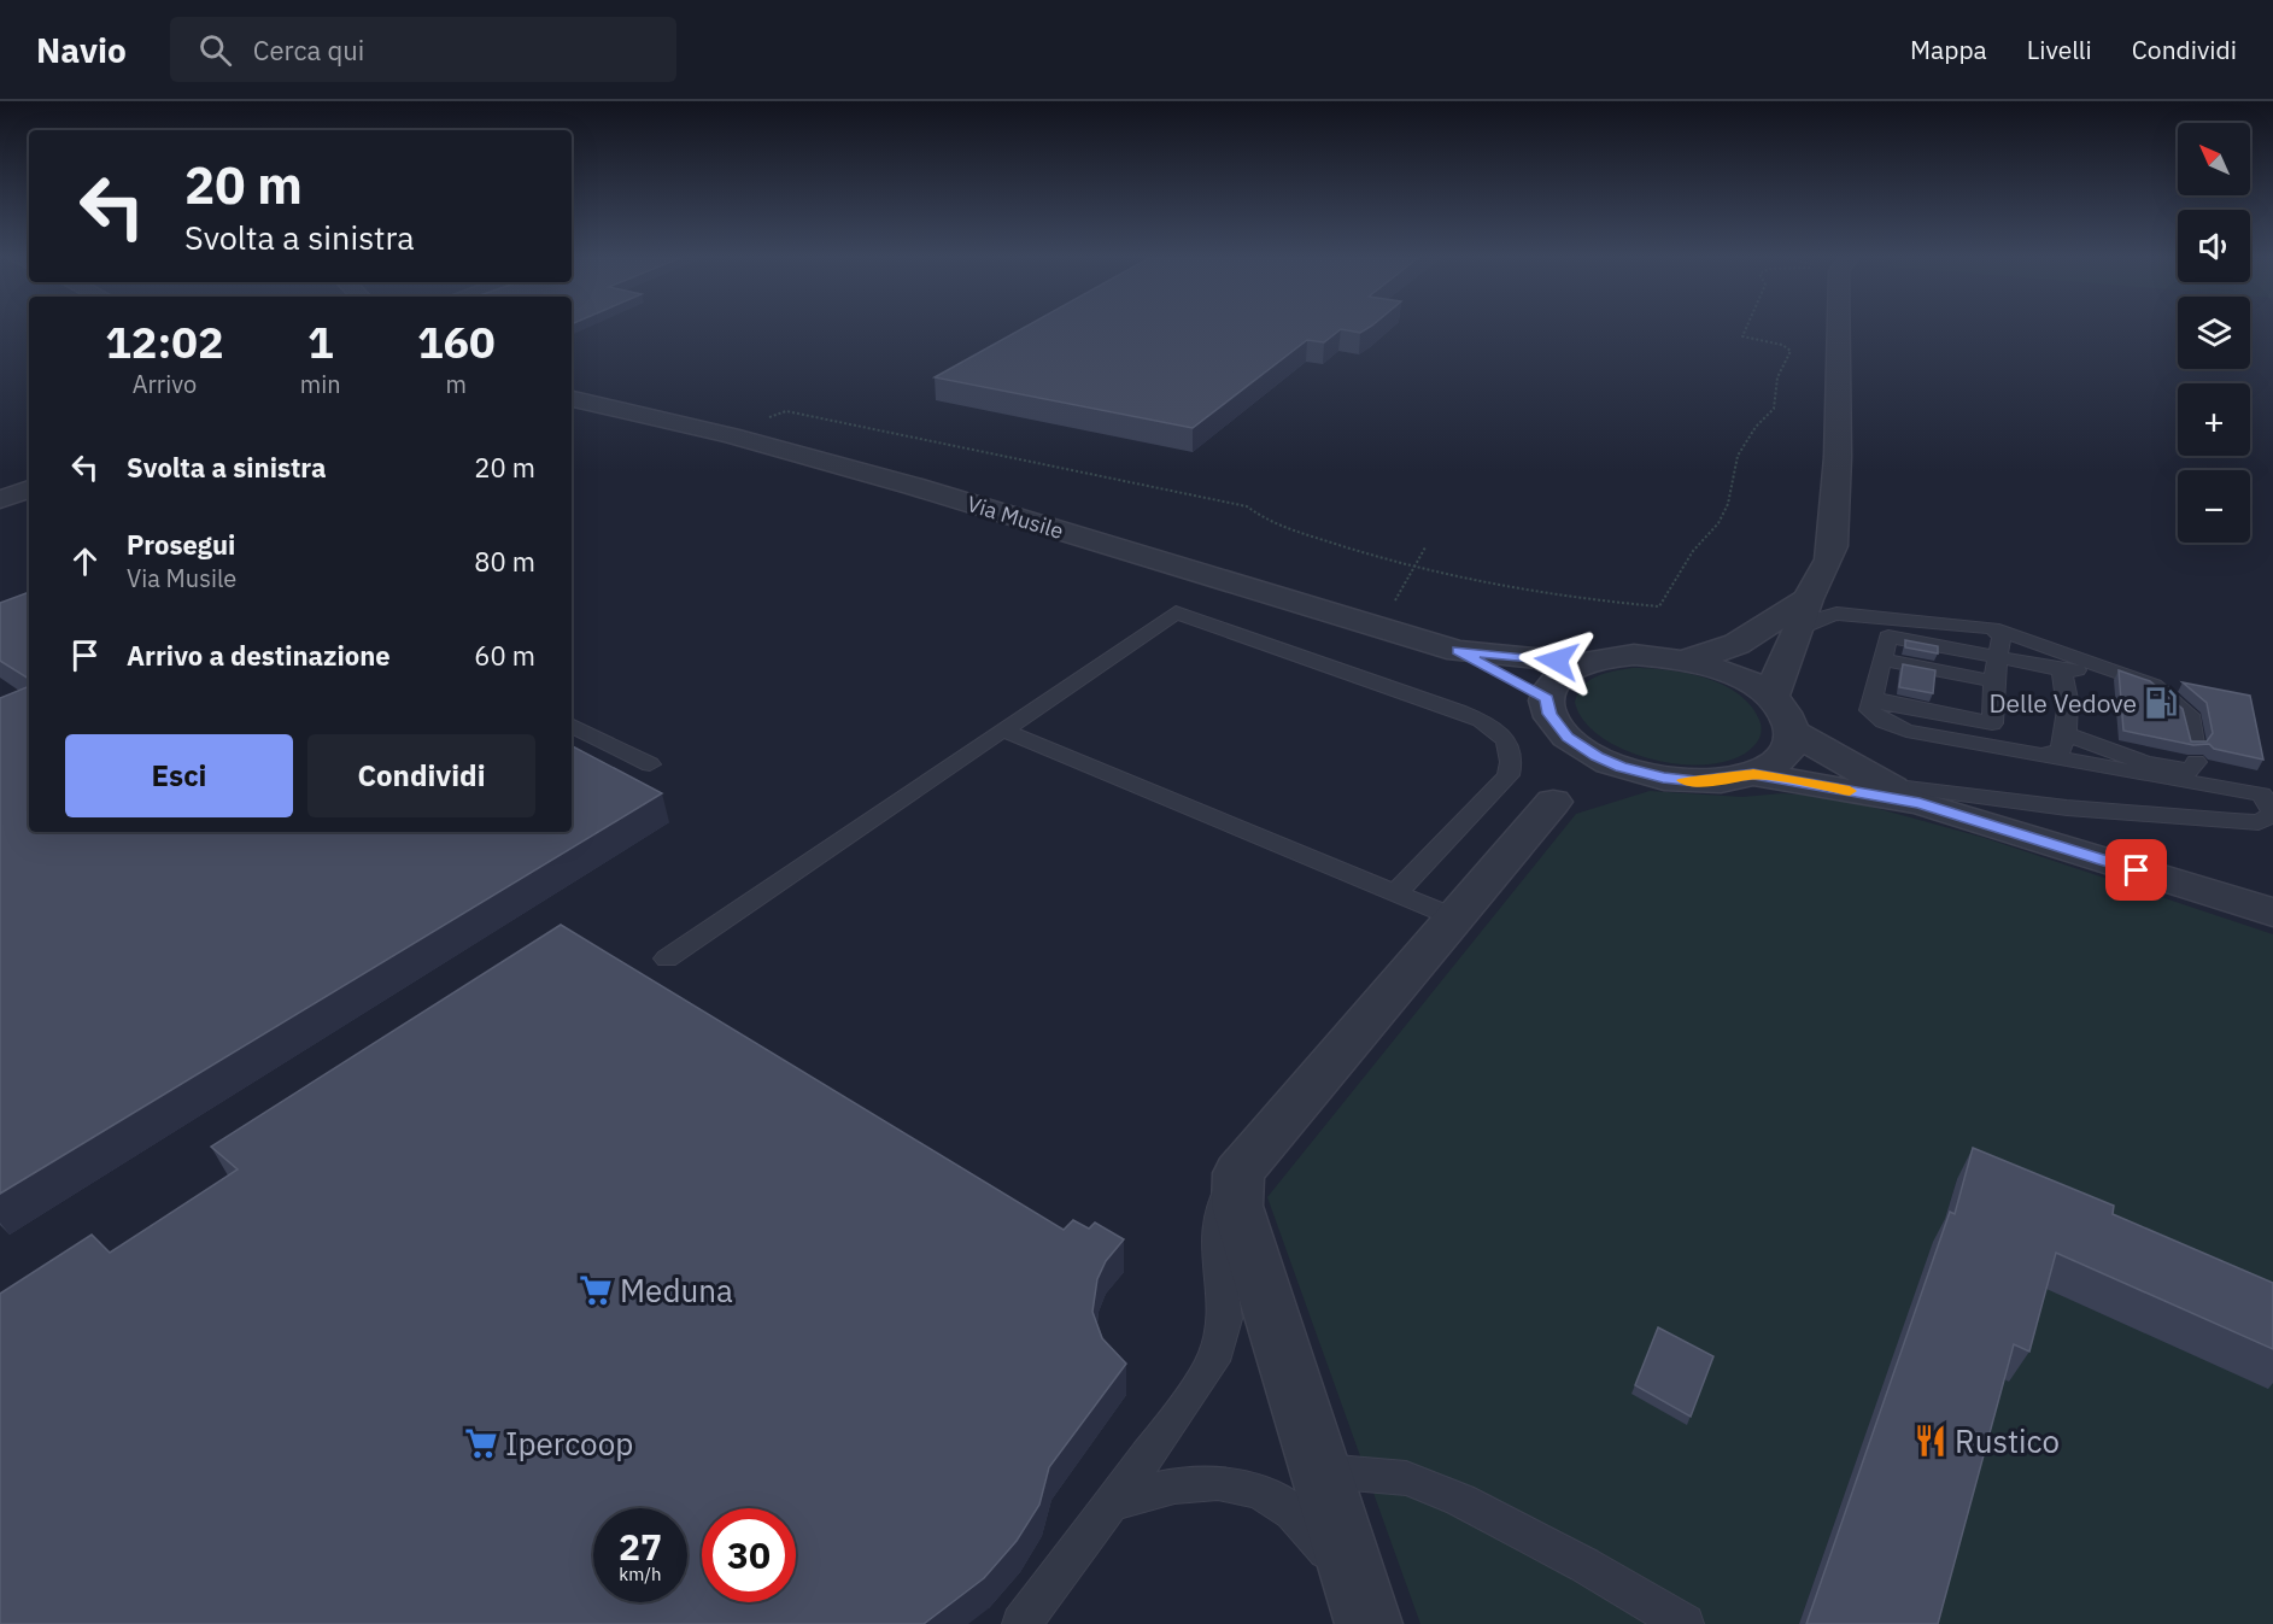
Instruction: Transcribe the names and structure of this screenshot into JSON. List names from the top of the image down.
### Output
{
  "streets": {
    "street": ["Via Musile"]
  },
  "places": {
    "fuel station": ["Delle Vedove"],
    "supermarket": ["Meduna", "Ipercoop"],
    "restaurant": ["Rustico"]
  },
  "north": "top left",
  "page": {
    "header": "Navio",
    "search": "Cerca qui",
    "nav": ["Mappa", "Livelli", "Condividi"],
    "map_buttons": ["+", "−"],
    "turn": ["20 m", "Svolta a sinistra"],
    "eta": [
      "12:02",
      "Arrivo",
      "1",
      "min",
      "160",
      "m"
    ],
    "list": [
      {
        "name": "Svolta a sinistra",
        "value": "20 m"
      },
      {
        "name": "Prosegui",
        "note": "Via Musile",
        "value": "80 m"
      },
      {
        "name": "Arrivo a destinazione",
        "value": "60 m"
      }
    ],
    "buttons": ["Esci", "Condividi"],
    "speed": "27 km/h",
    "limit": "30"
  }
}
